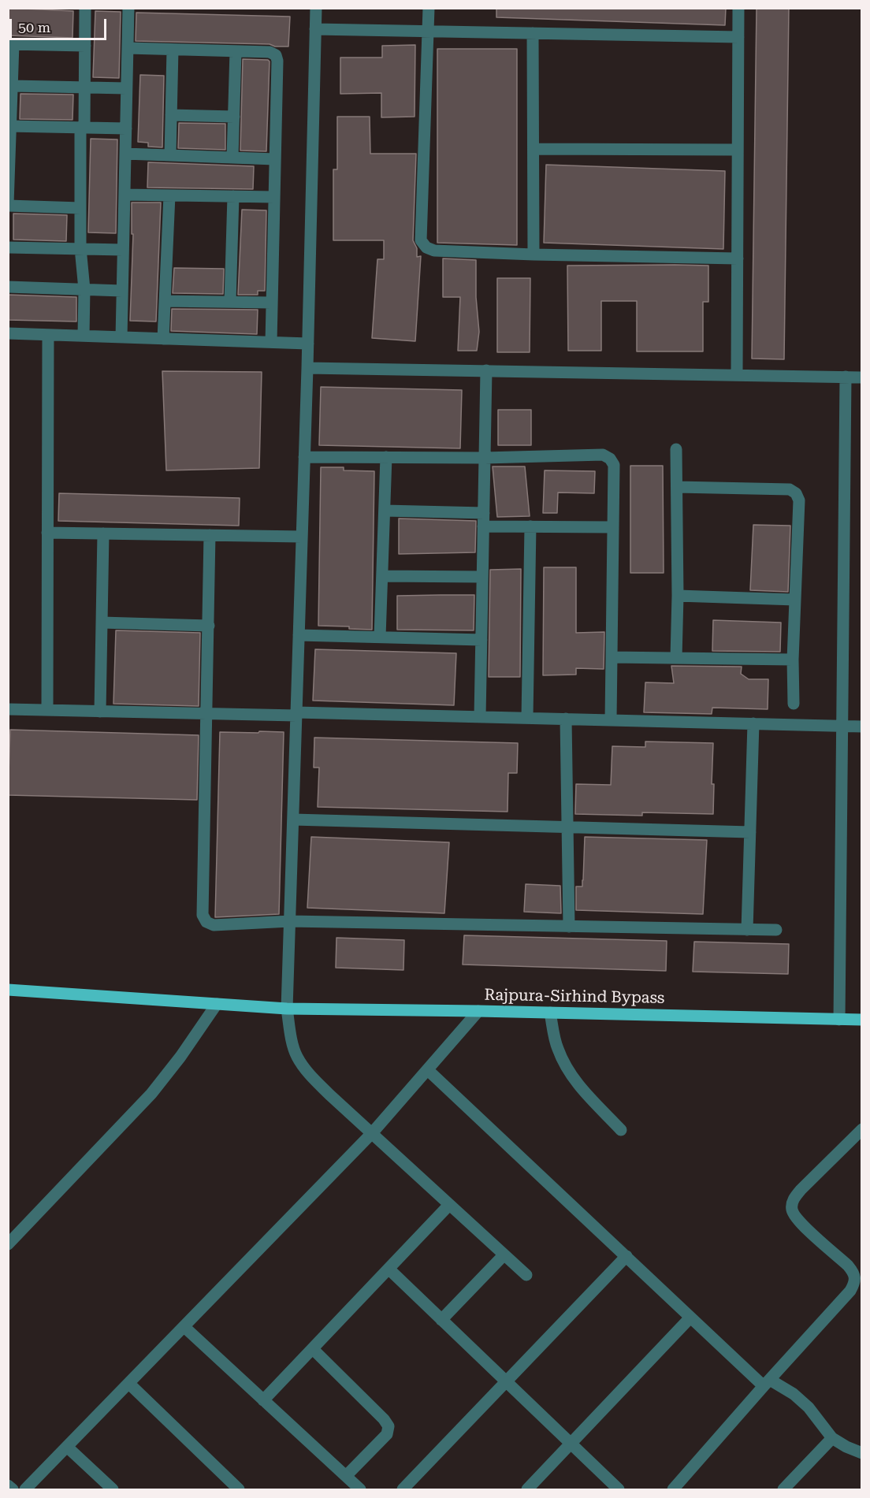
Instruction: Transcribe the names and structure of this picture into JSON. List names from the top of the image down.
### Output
{
  "streets": {
    "main road": ["Rajpura-Sirhind Bypass"]
  },
  "scale_bar": "50 m"
}
